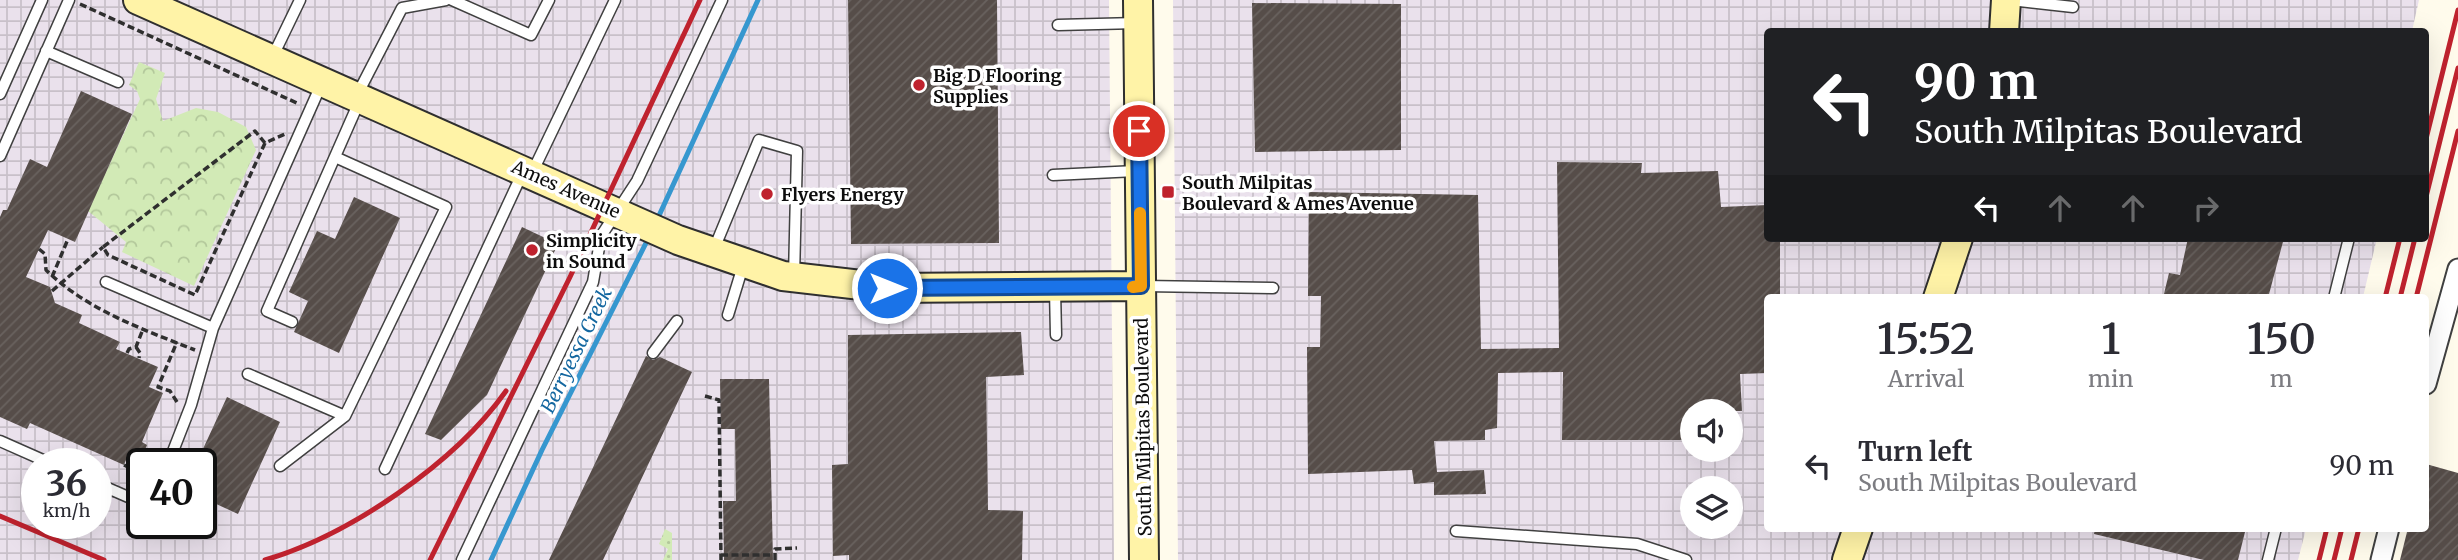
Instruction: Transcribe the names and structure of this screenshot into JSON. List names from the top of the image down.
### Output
{
  "streets": {
    "street": ["Ames Avenue", "South Milpitas Boulevard"]
  },
  "crossings": [
    ["Ames Avenue", "South Milpitas Boulevard"]
  ],
  "water": ["Berryessa Creek"],
  "places": {
    "other": ["Big D Flooring Supplies", "Flyers Energy", "Simplicity in Sound"],
    "transit": ["South Milpitas Boulevard & Ames Avenue"]
  },
  "page": {
    "turn": ["90 m", "South Milpitas Boulevard"],
    "eta": [
      "15:52",
      "Arrival",
      "1",
      "min",
      "150",
      "m"
    ],
    "list": [
      {
        "name": "Turn left",
        "note": "South Milpitas Boulevard",
        "value": "90 m"
      }
    ],
    "speed": "36 km/h",
    "limit": "40"
  }
}
